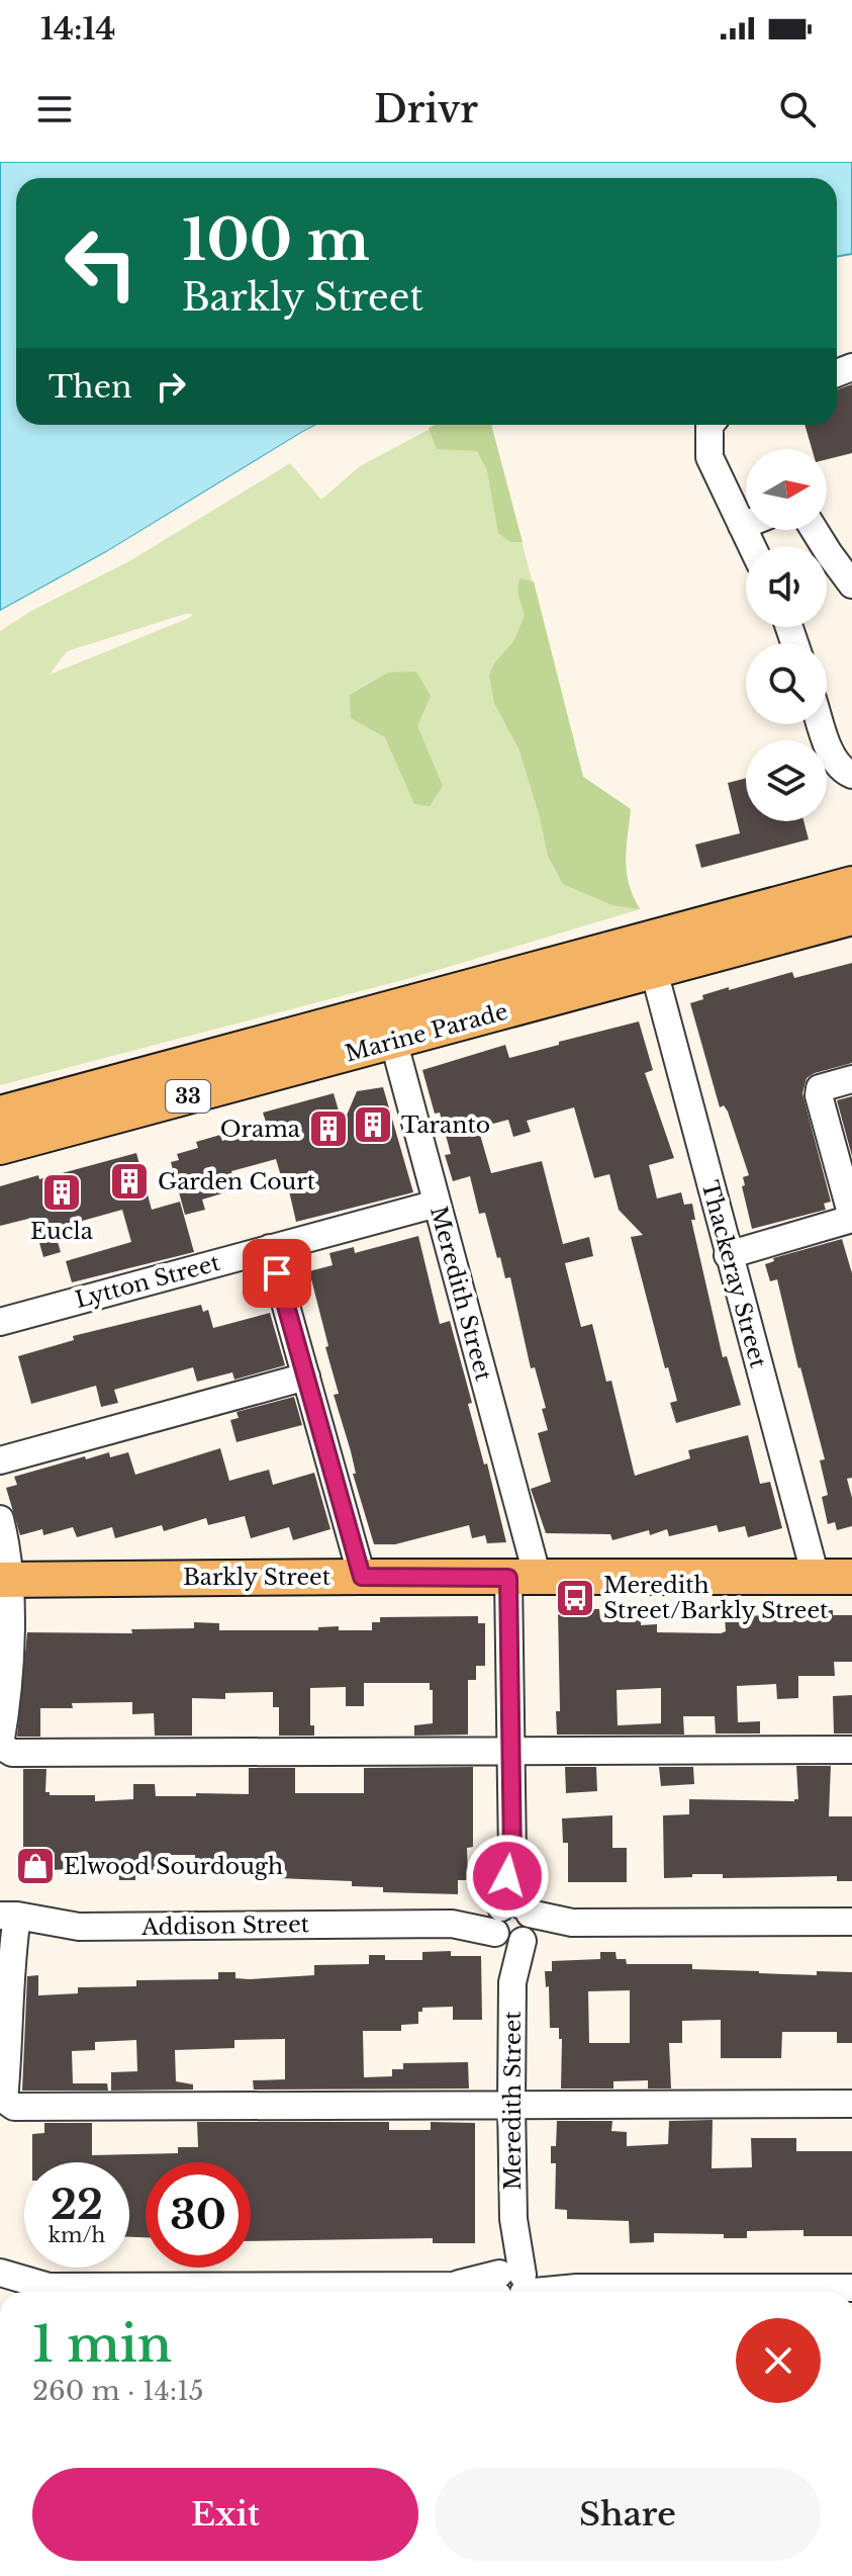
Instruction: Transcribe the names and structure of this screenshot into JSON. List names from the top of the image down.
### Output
{
  "streets": {
    "main road": ["Marine Parade", "33", "Barkly Street"],
    "street": [
      "Thackeray Street",
      "Lytton Street",
      "Meredith Street",
      "Addison Street"
    ]
  },
  "crossings": [
    ["Marine Parade", "Thackeray Street"],
    ["Marine Parade", "Meredith Street"],
    ["Thackeray Street", "Barkly Street"],
    ["Lytton Street", "Meredith Street"],
    ["Meredith Street", "Barkly Street"],
    ["Meredith Street", "Addison Street"]
  ],
  "places": {
    "building": [
      "Taranto",
      "Orama",
      "Garden Court",
      "Eucla"
    ],
    "bus stop": ["Meredith Street/Barkly Street"],
    "shop": ["Elwood Sourdough"]
  },
  "north": "right",
  "page": {
    "status": "14:14",
    "header": "Drivr",
    "turn": ["100 m", "Barkly Street"],
    "then": "Then",
    "speed": "22 km/h",
    "limit": "30",
    "heading": ["1 min", "260 m · 14:15"],
    "buttons": ["Exit", "Share"]
  }
}
